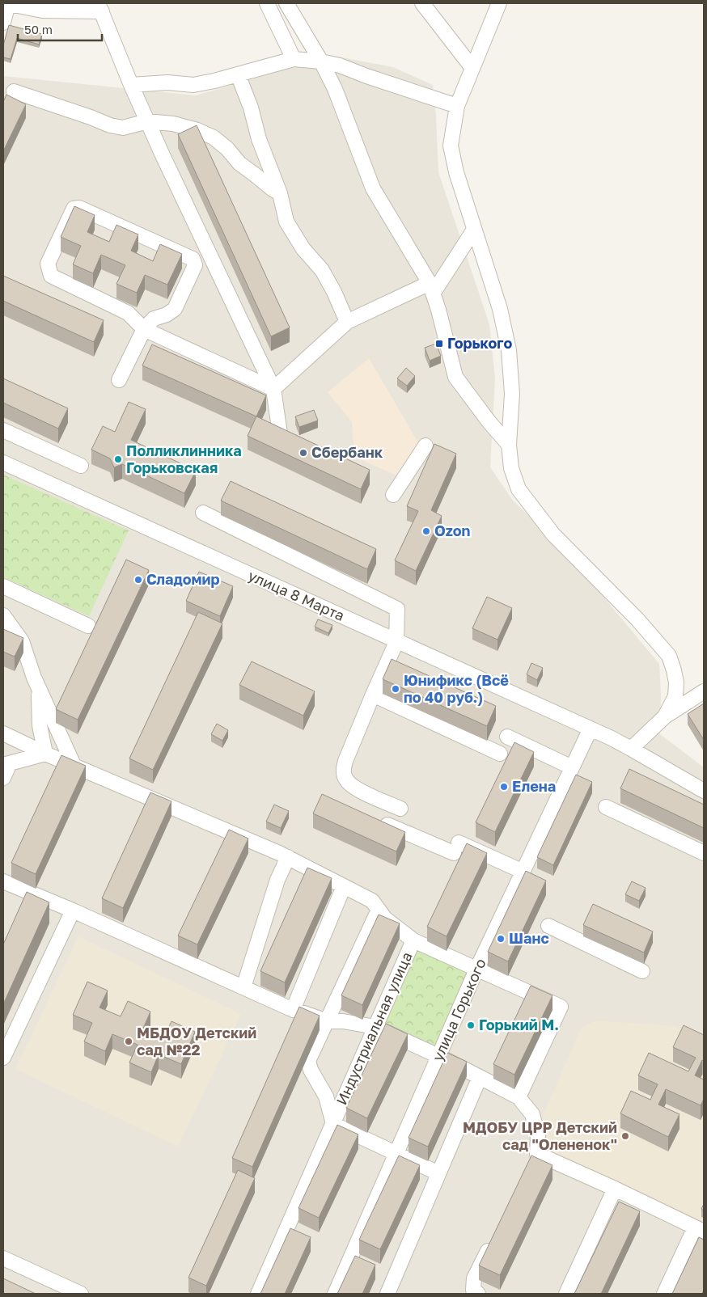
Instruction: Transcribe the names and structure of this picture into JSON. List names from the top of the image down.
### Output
{
  "streets": {
    "street": ["улица 8 Марта", "улица Горького", "Индустриальная улица"]
  },
  "crossings": [
    ["улица 8 Марта", "улица Горького"]
  ],
  "places": {
    "transit": ["Горького"],
    "other": [
      "Сбербанк",
      "Полликлинника Горьковская",
      "Ozon",
      "Сладомир",
      "Юнификс (Всё по 40 руб.)",
      "Елена",
      "Шанс",
      "Горький М.",
      "МБДОУ Детский сад №22",
      "МДОБУ ЦРР Детский сад \"Олененок\""
    ]
  },
  "scale_bar": "50 m"
}
